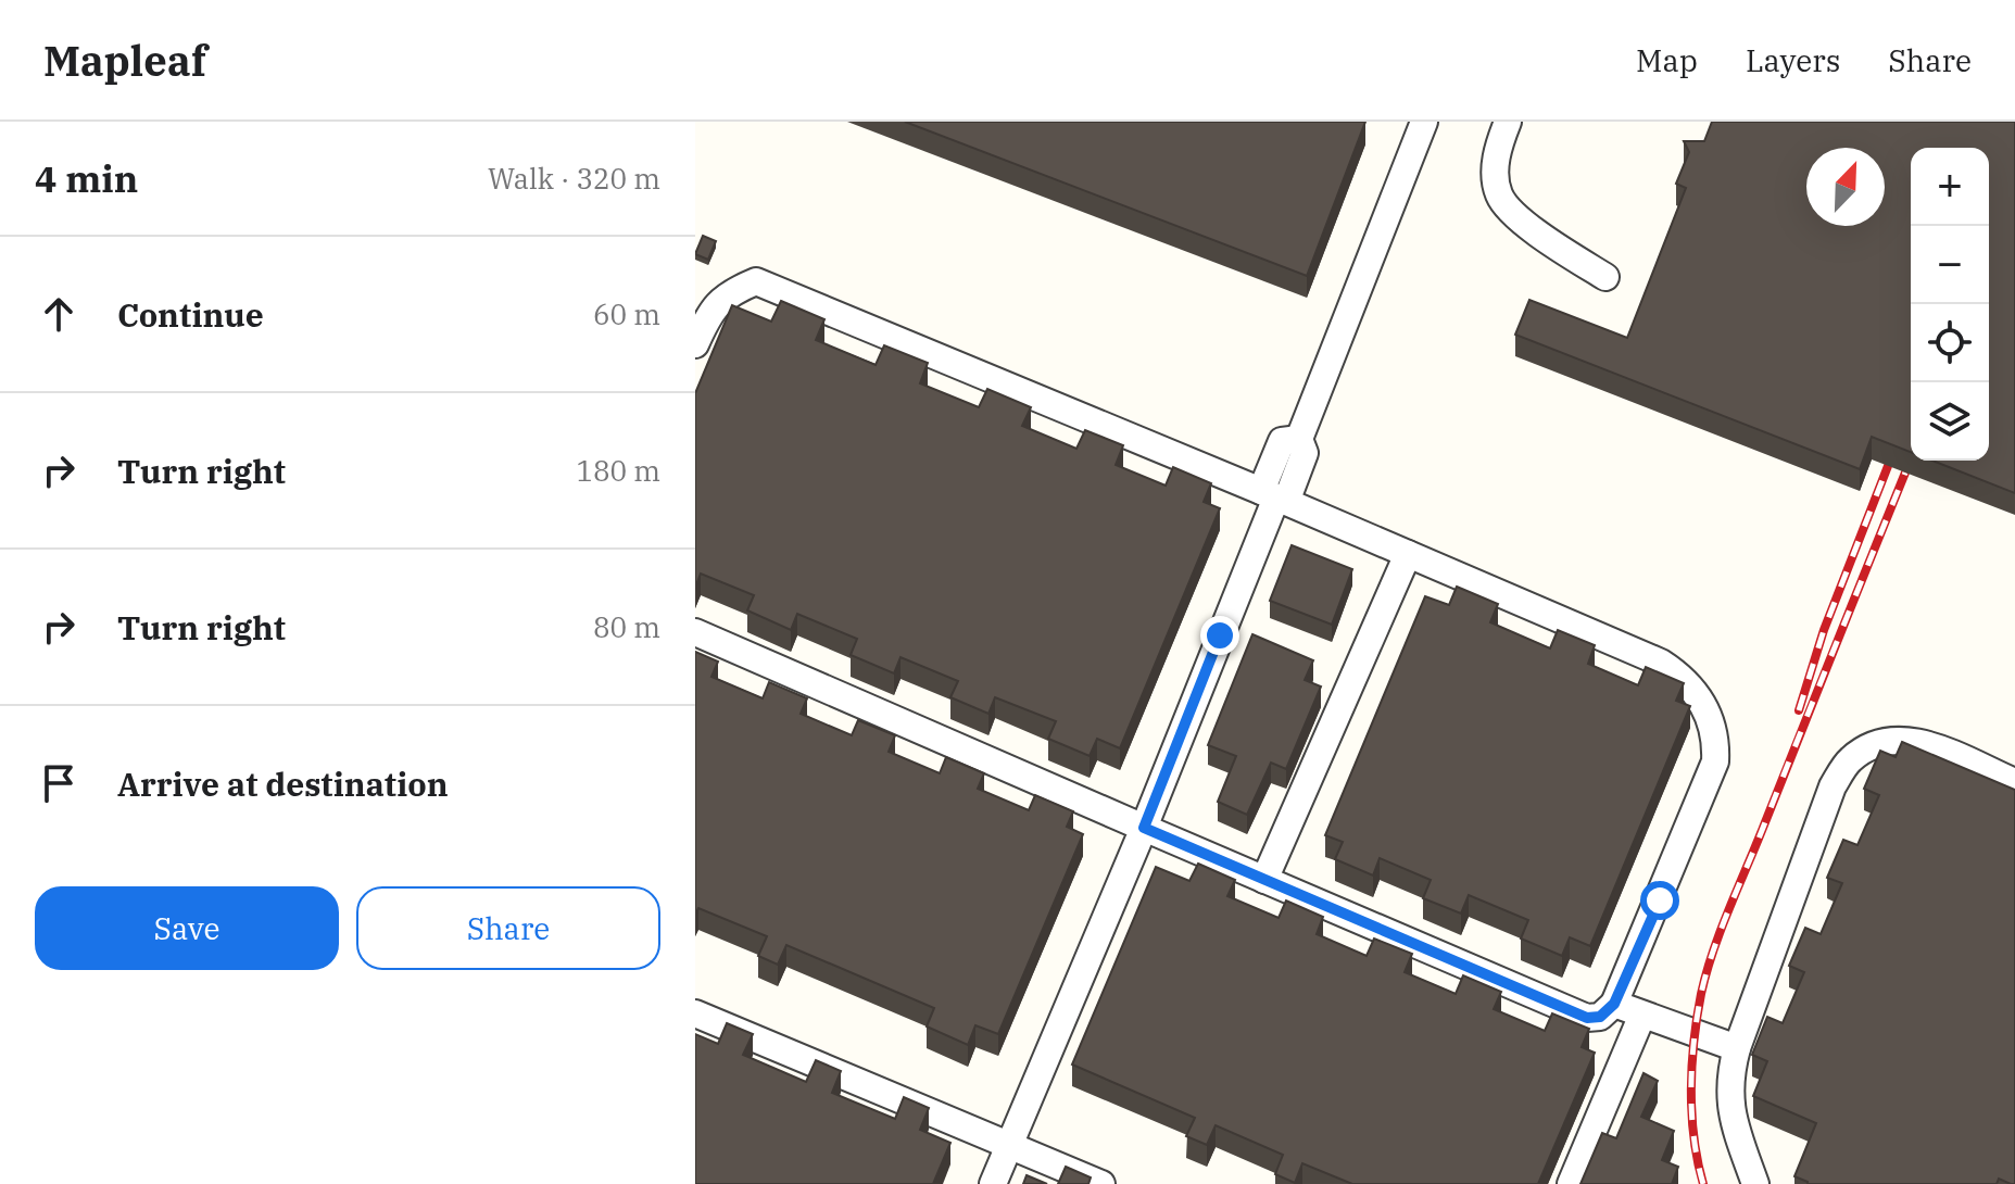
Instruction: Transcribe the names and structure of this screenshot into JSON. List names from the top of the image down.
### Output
{
  "north": "top right",
  "page": {
    "header": "Mapleaf",
    "nav": ["Map", "Layers", "Share"],
    "heading": ["4 min", "Walk · 320 m"],
    "map_buttons": ["+", "−"],
    "list": [
      ["Continue", "60 m"],
      ["Turn right", "180 m"],
      ["Turn right", "80 m"],
      "Arrive at destination"
    ],
    "buttons": ["Save", "Share"]
  }
}
